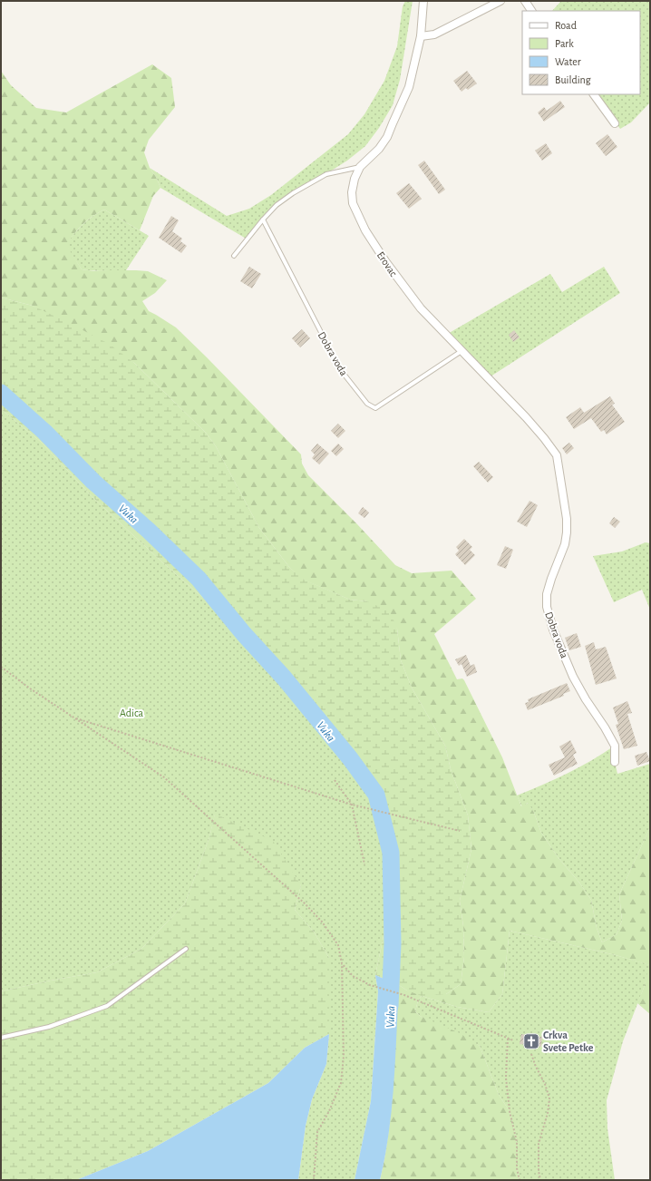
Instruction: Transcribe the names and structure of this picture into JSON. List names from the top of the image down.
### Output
{
  "streets": {
    "street": ["Erovac", "Dobra voda"]
  },
  "crossings": [
    ["Erovac", "Dobra voda"]
  ],
  "water": ["Vuka"],
  "parks": ["Adica"],
  "places": {
    "church": ["Crkva Svete Petke"]
  },
  "legend": [
    "Road",
    "Park",
    "Water",
    "Building"
  ]
}
